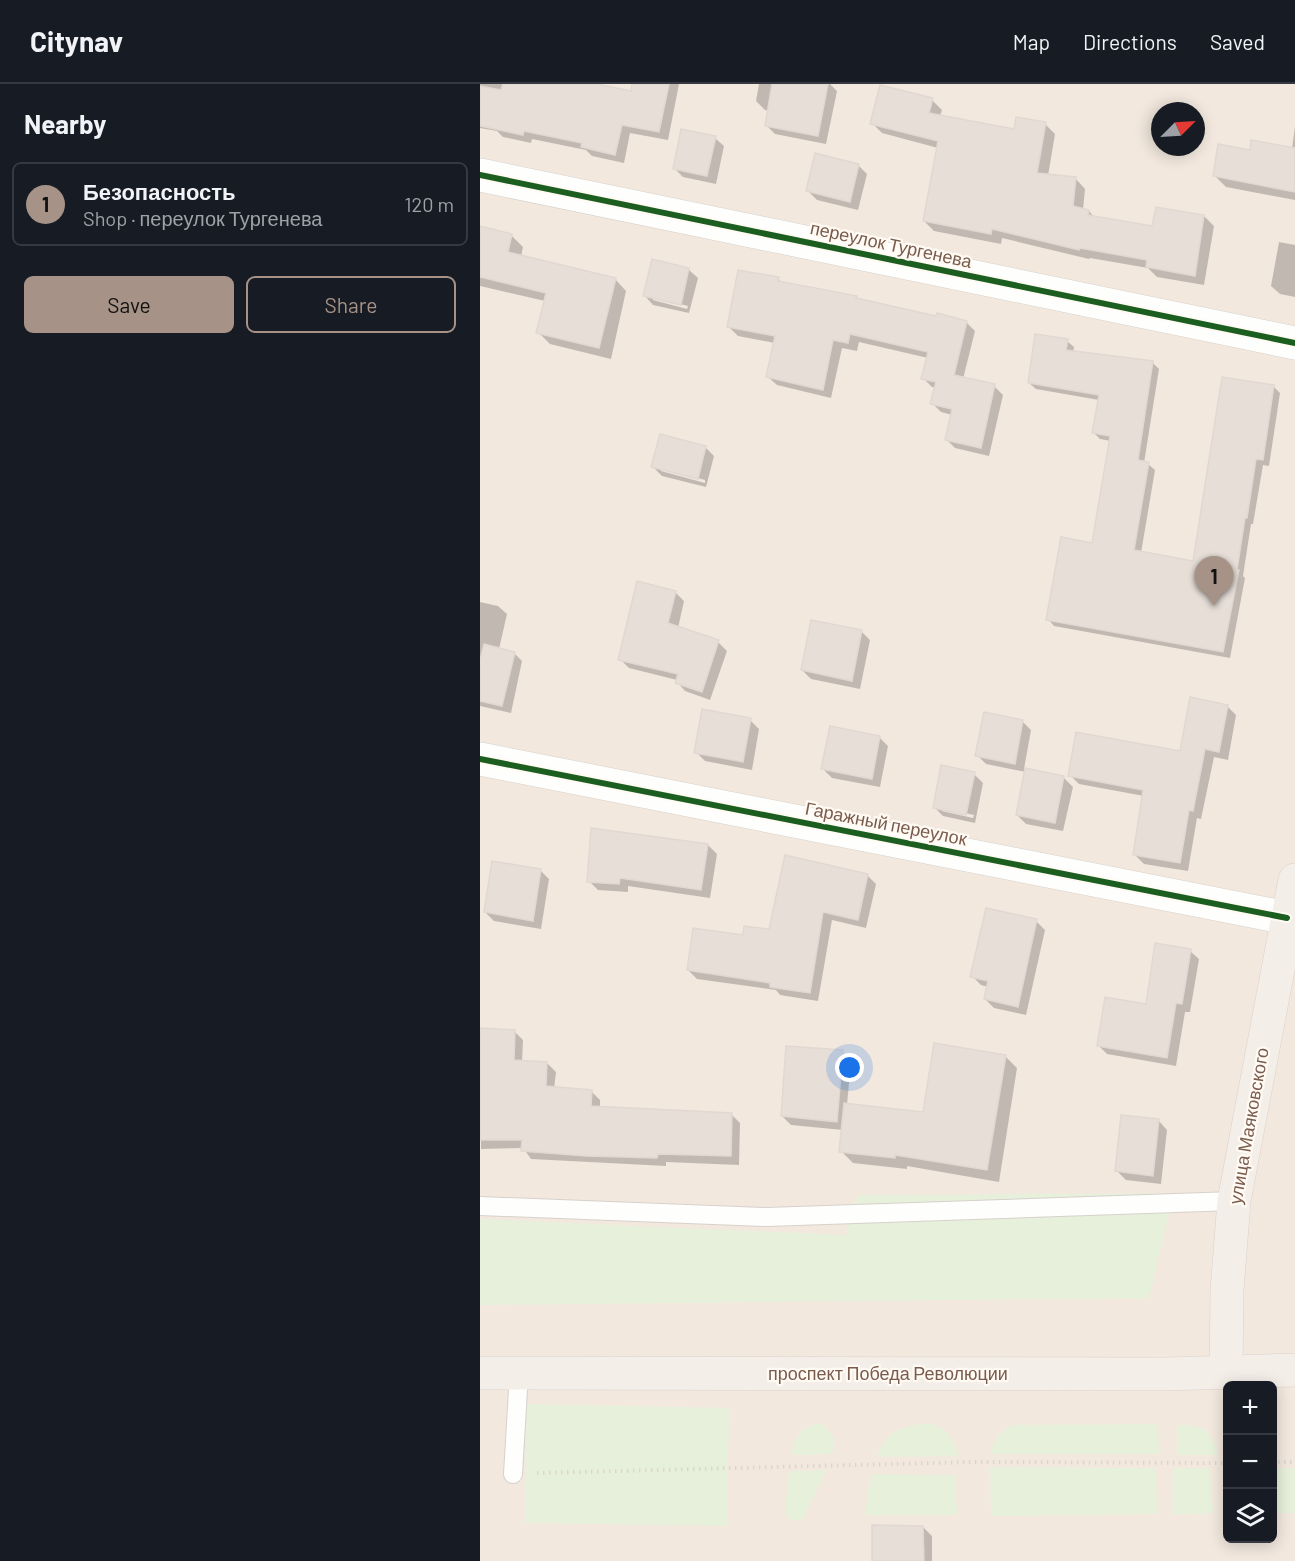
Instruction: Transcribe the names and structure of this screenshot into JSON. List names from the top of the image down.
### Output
{
  "streets": {
    "main road": ["улица Маяковского", "проспект Победа Революции"],
    "street": ["переулок Тургенева", "Гаражный переулок"]
  },
  "crossings": [
    ["Гаражный переулок", "улица Маяковского"],
    ["улица Маяковского", "проспект Победа Революции"]
  ],
  "north": "top right",
  "page": {
    "header": "Citynav",
    "nav": ["Map", "Directions", "Saved"],
    "heading": "Nearby",
    "list": [
      {
        "mark": "1",
        "name": "Безопасность",
        "note": "Shop · переулок Тургенева",
        "value": "120 m"
      }
    ],
    "buttons": ["Save", "Share"],
    "pins": "1",
    "map_buttons": ["+", "−"]
  }
}
